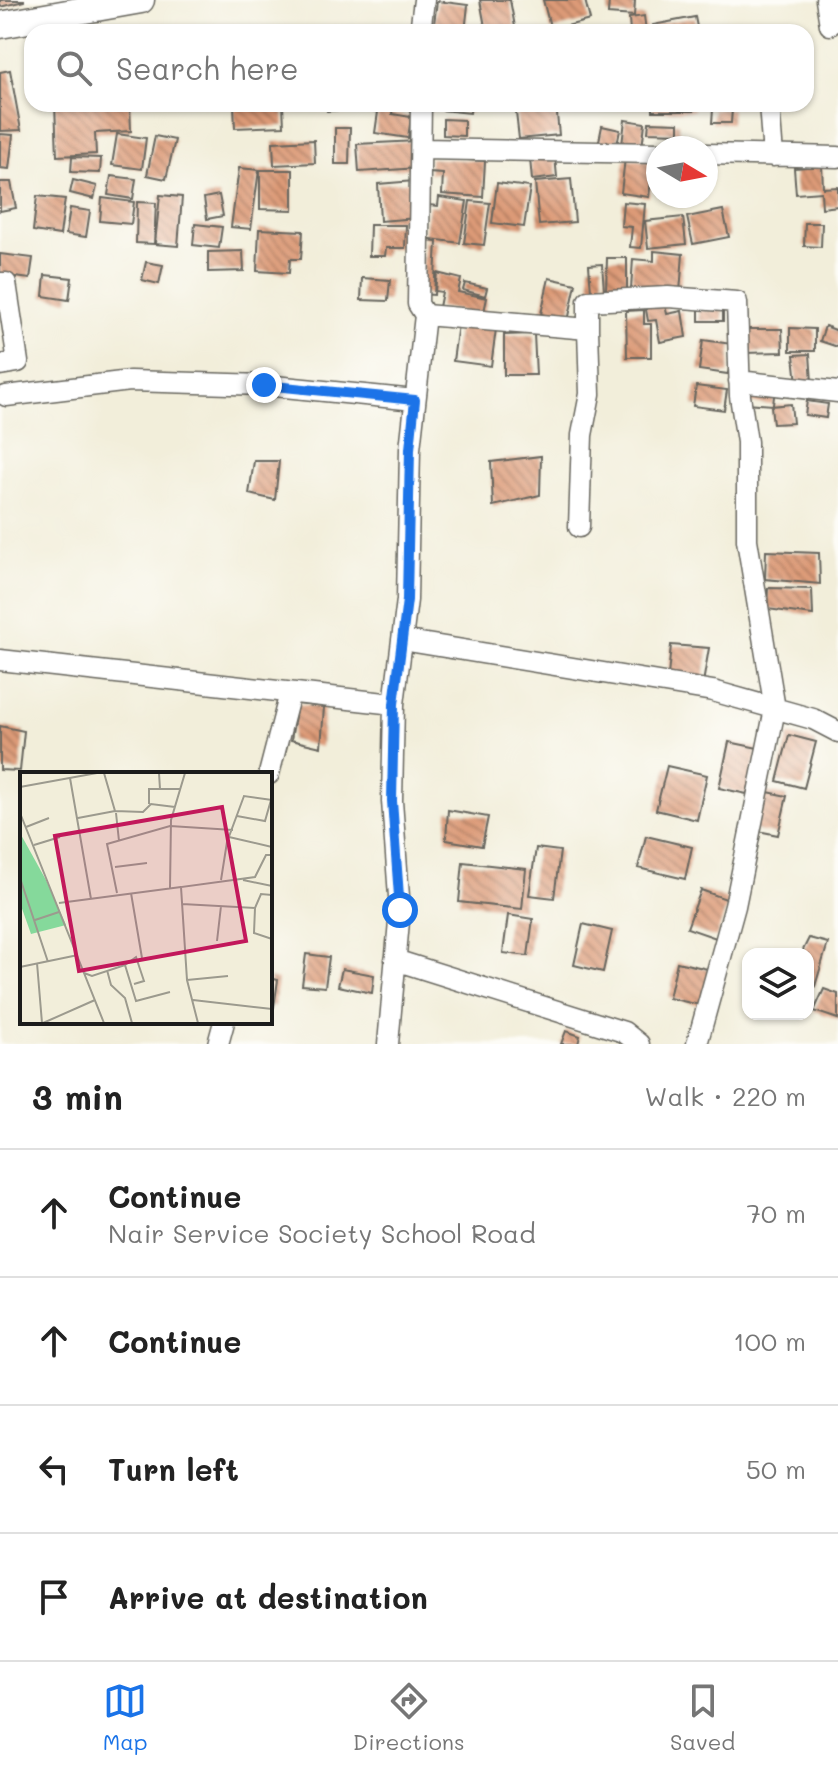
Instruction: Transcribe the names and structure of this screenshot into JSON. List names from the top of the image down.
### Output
{
  "north": "right",
  "page": {
    "search": "Search here",
    "heading": ["3 min", "Walk · 220 m"],
    "list": [
      ["Continue", "Nair Service Society School Road", "70 m"],
      ["Continue", "100 m"],
      ["Turn left", "50 m"],
      "Arrive at destination"
    ],
    "nav": ["Map", "Directions", "Saved"]
  }
}
